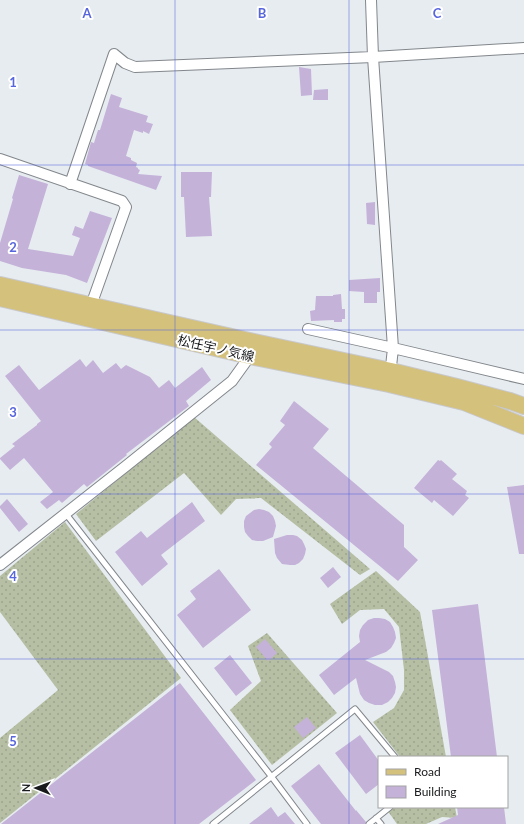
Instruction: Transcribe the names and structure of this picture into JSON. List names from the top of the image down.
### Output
{
  "streets": {
    "main road": ["松任宇ノ気線"]
  },
  "legend": ["Road", "Building"],
  "north": "left",
  "grid": {
    "columns": ["A", "B", "C"],
    "rows": [
      "1",
      "2",
      "3",
      "4",
      "5"
    ]
  }
}
